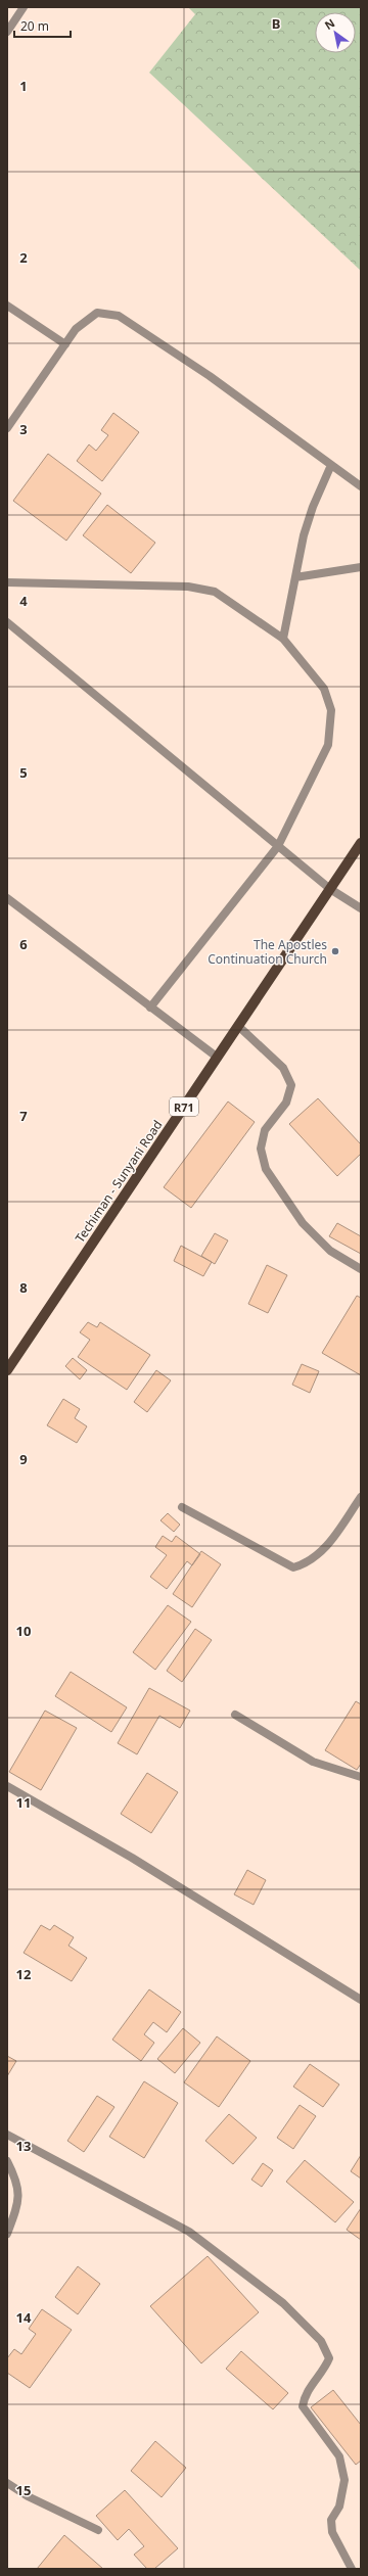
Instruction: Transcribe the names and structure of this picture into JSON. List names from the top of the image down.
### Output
{
  "streets": {
    "main road": ["R71", "Techiman - Sunyani Road"]
  },
  "places": ["The Apostles Continuation Church"],
  "scale_bar": "20 m",
  "north": "top left",
  "grid": {
    "columns": ["B"],
    "rows": [
      "1",
      "2",
      "3",
      "4",
      "5",
      "6",
      "7",
      "8",
      "9",
      "10",
      "11",
      "12",
      "13",
      "14",
      "15"
    ]
  }
}
